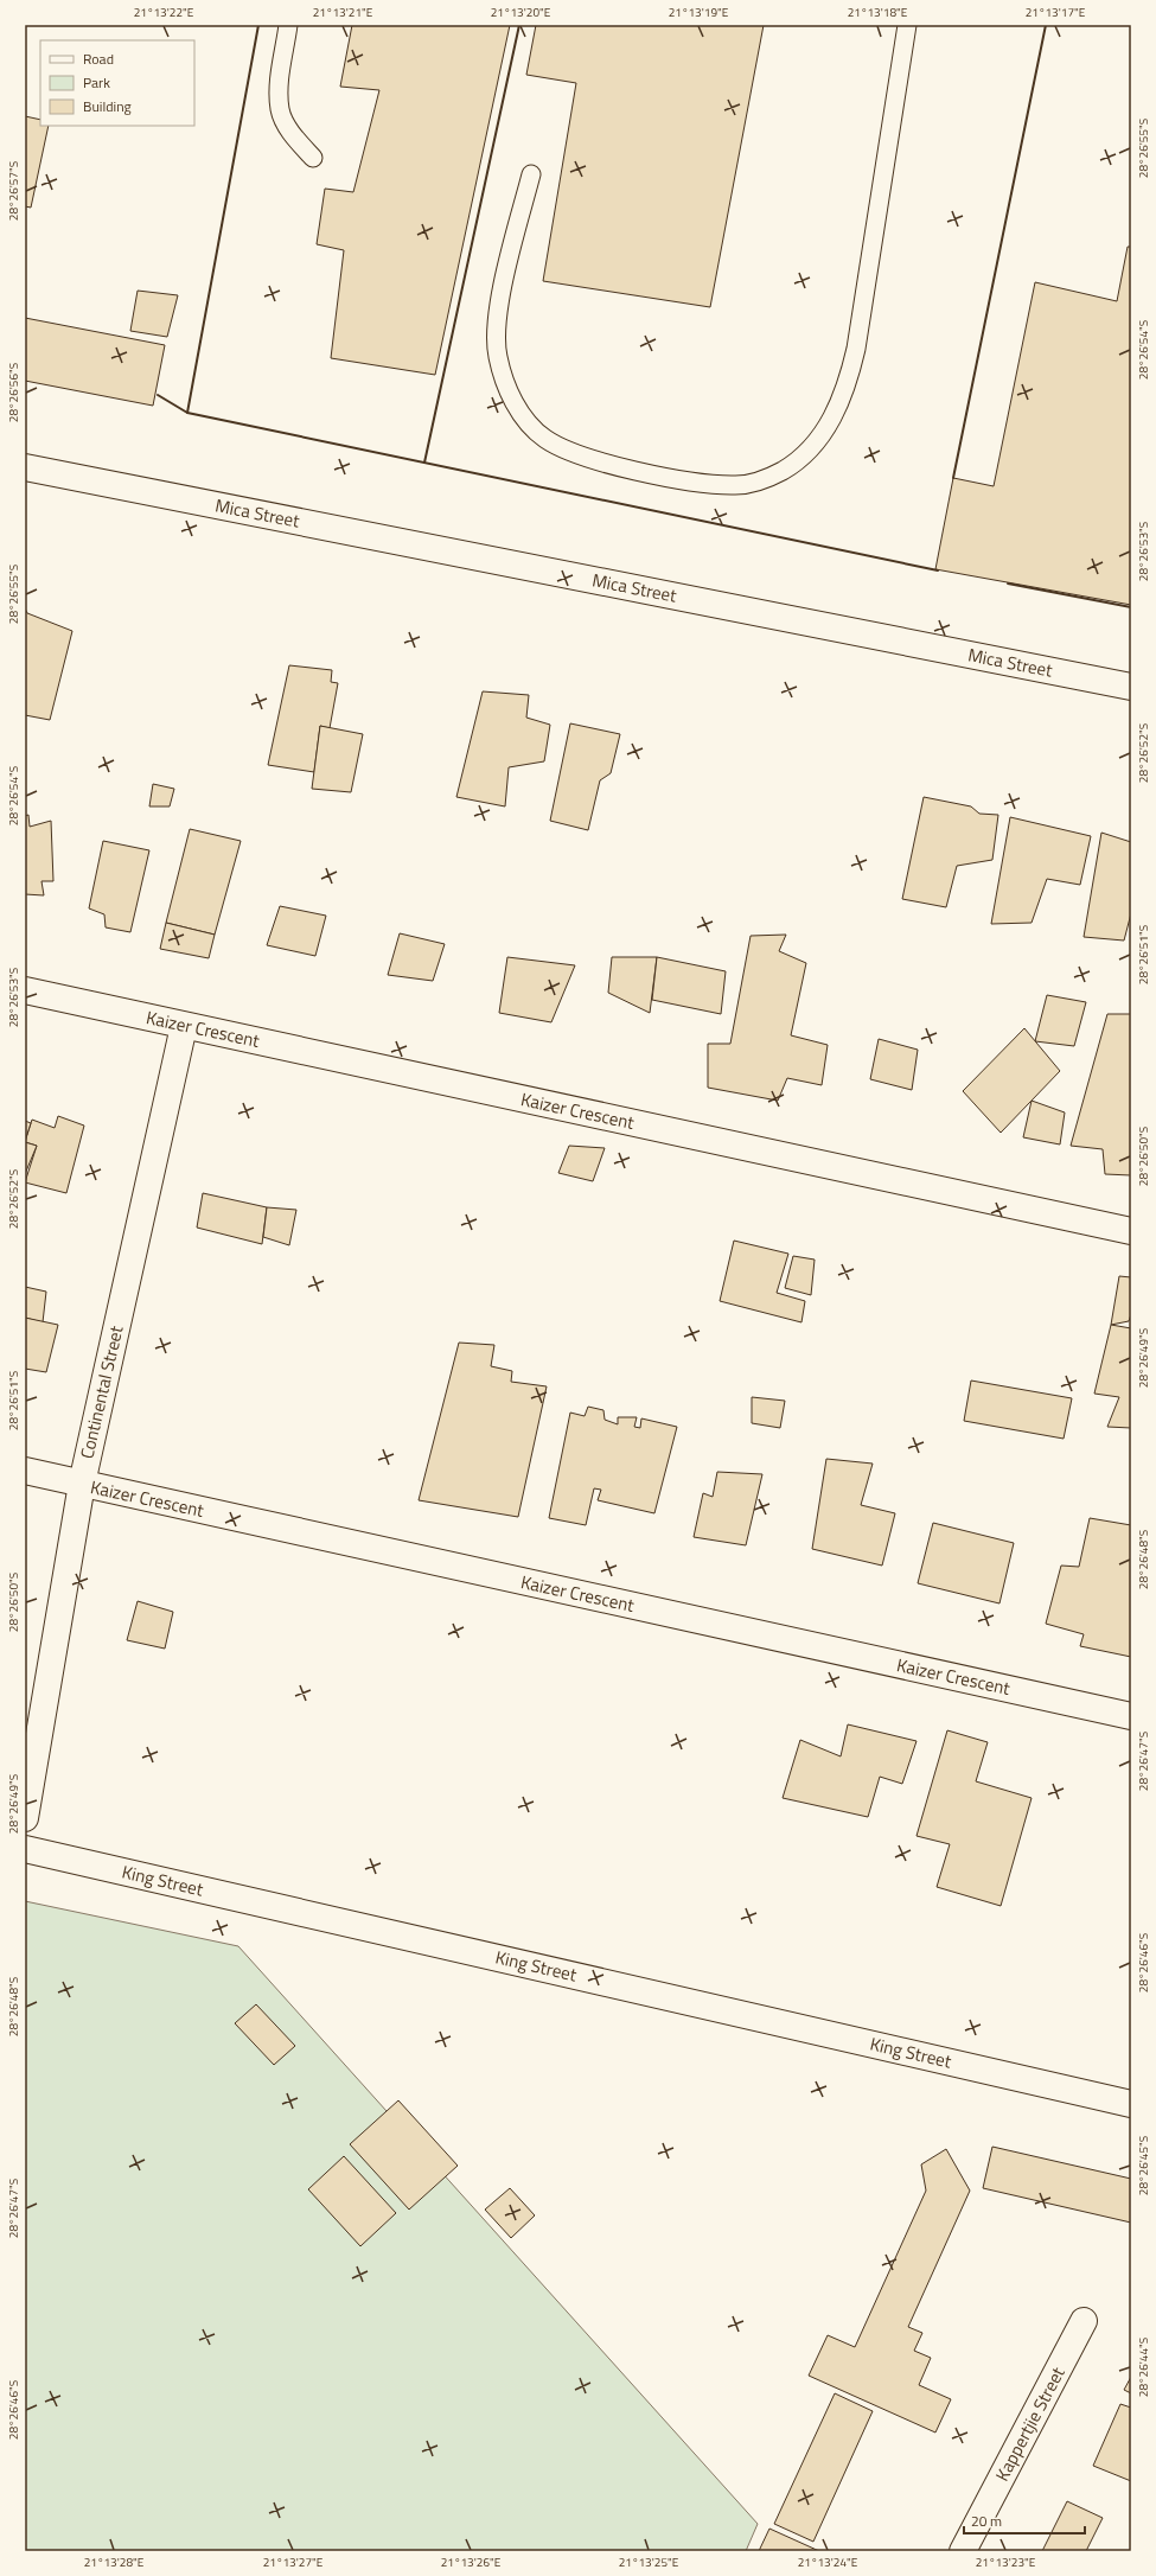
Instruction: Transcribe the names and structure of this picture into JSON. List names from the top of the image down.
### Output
{
  "streets": {
    "street": [
      "Mica Street",
      "Kaizer Crescent",
      "Continental Street",
      "King Street",
      "Kappertjie Street"
    ]
  },
  "crossings": [
    ["Kaizer Crescent", "Continental Street"]
  ],
  "legend": ["Road", "Park", "Building"],
  "scale_bar": "20 m",
  "coordinates": [
    "21°13'22\"E",
    "21°13'21\"E",
    "21°13'20\"E",
    "21°13'19\"E",
    "21°13'18\"E",
    "21°13'17\"E",
    "28°26'55\"S",
    "28°26'57\"S",
    "28°26'54\"S",
    "28°26'56\"S",
    "28°26'53\"S",
    "28°26'52\"S",
    "28°26'51\"S",
    "28°26'50\"S",
    "28°26'49\"S",
    "28°26'48\"S",
    "28°26'47\"S",
    "28°26'46\"S",
    "28°26'45\"S",
    "28°26'44\"S",
    "21°13'28\"E",
    "21°13'27\"E",
    "21°13'26\"E",
    "21°13'25\"E",
    "21°13'24\"E",
    "21°13'23\"E"
  ]
}
